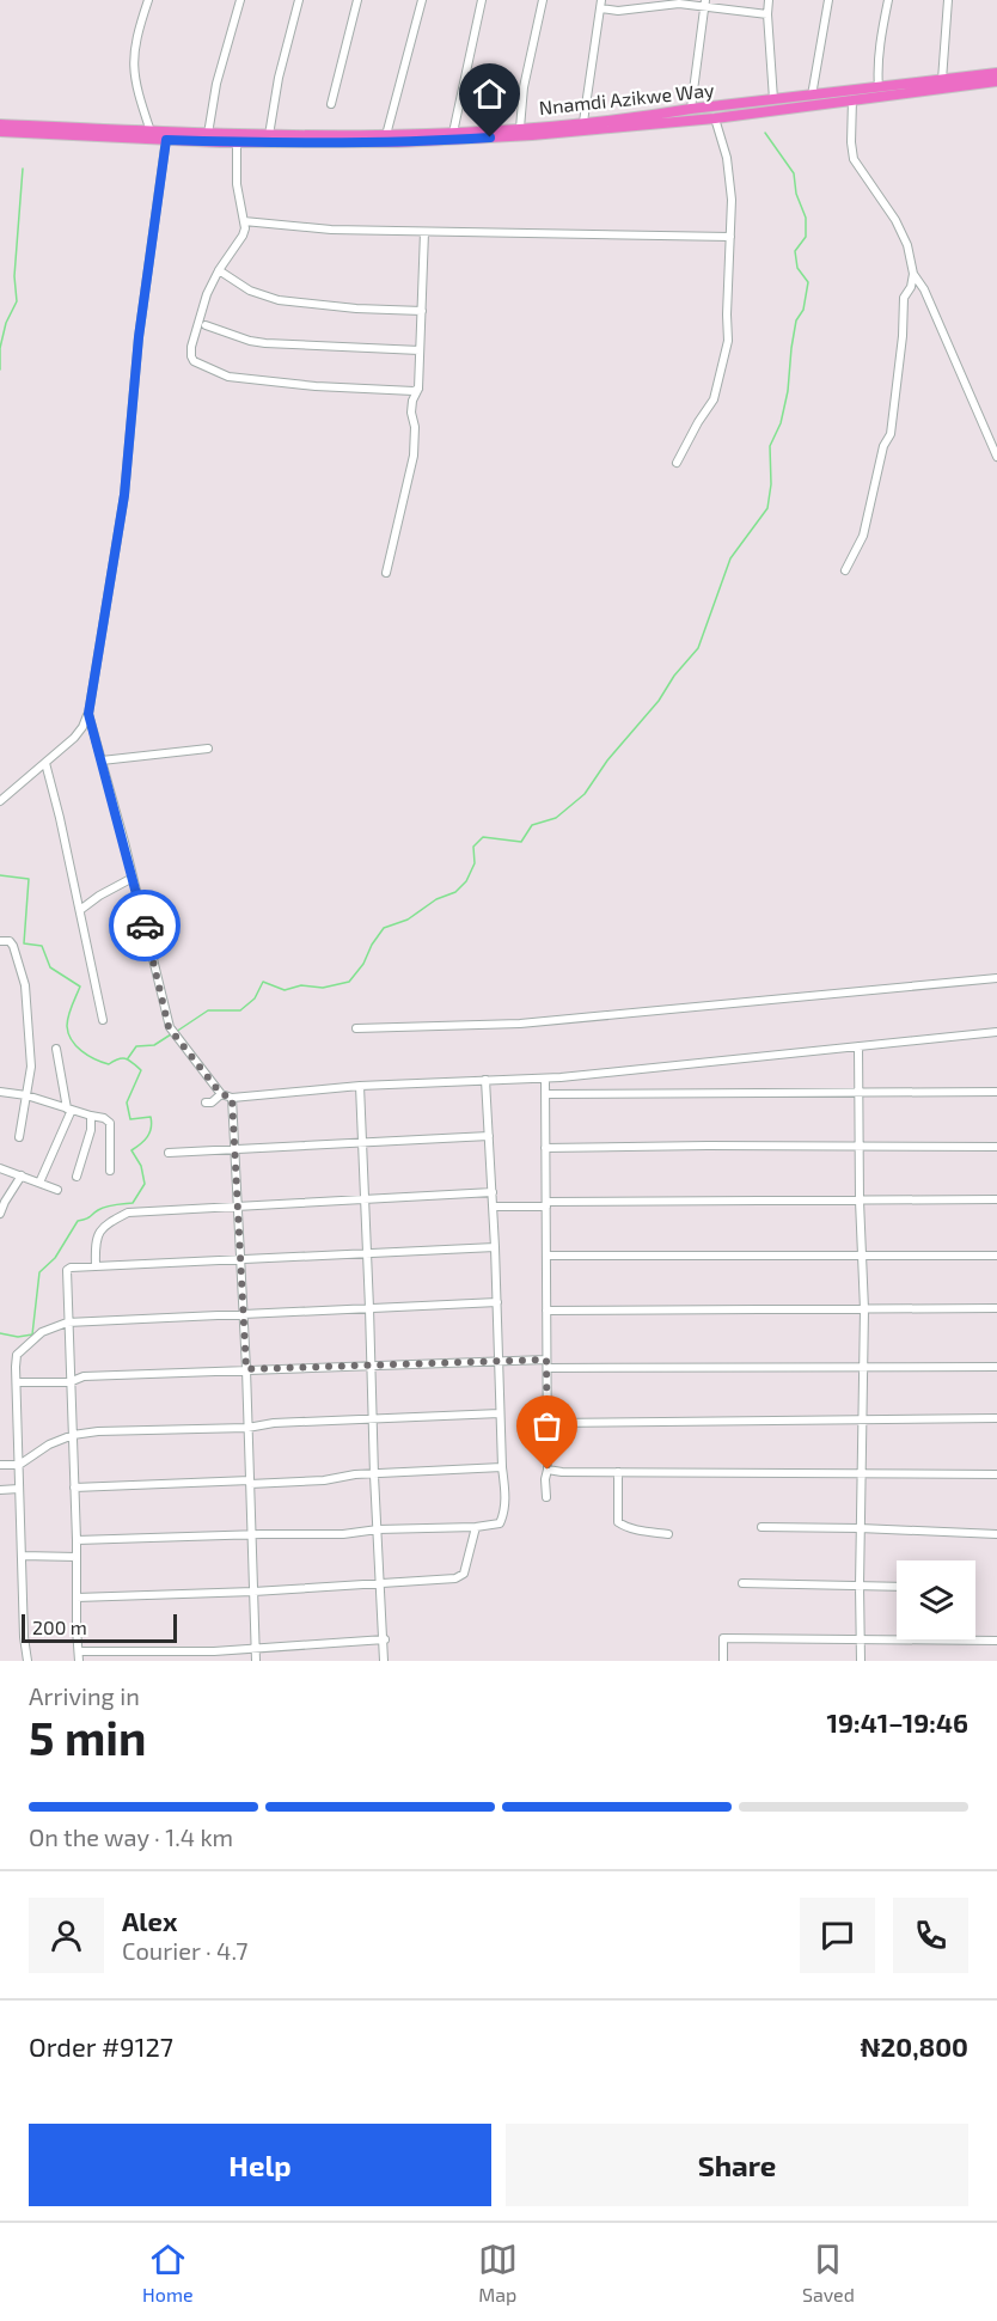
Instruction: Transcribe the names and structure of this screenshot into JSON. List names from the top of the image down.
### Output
{
  "streets": {
    "highway": ["Nnamdi Azikwe Way"]
  },
  "scale_bar": "200 m",
  "page": {
    "scale": "200 m",
    "heading": ["5 min", "Arriving in", "19:41–19:46"],
    "panel": [
      "Alex",
      "Courier · 4.7",
      "Order #9127",
      "₦20,800"
    ],
    "bar": "On the way · 1.4 km",
    "buttons": ["Help", "Share"],
    "tabs": ["Home", "Map", "Saved"]
  }
}
